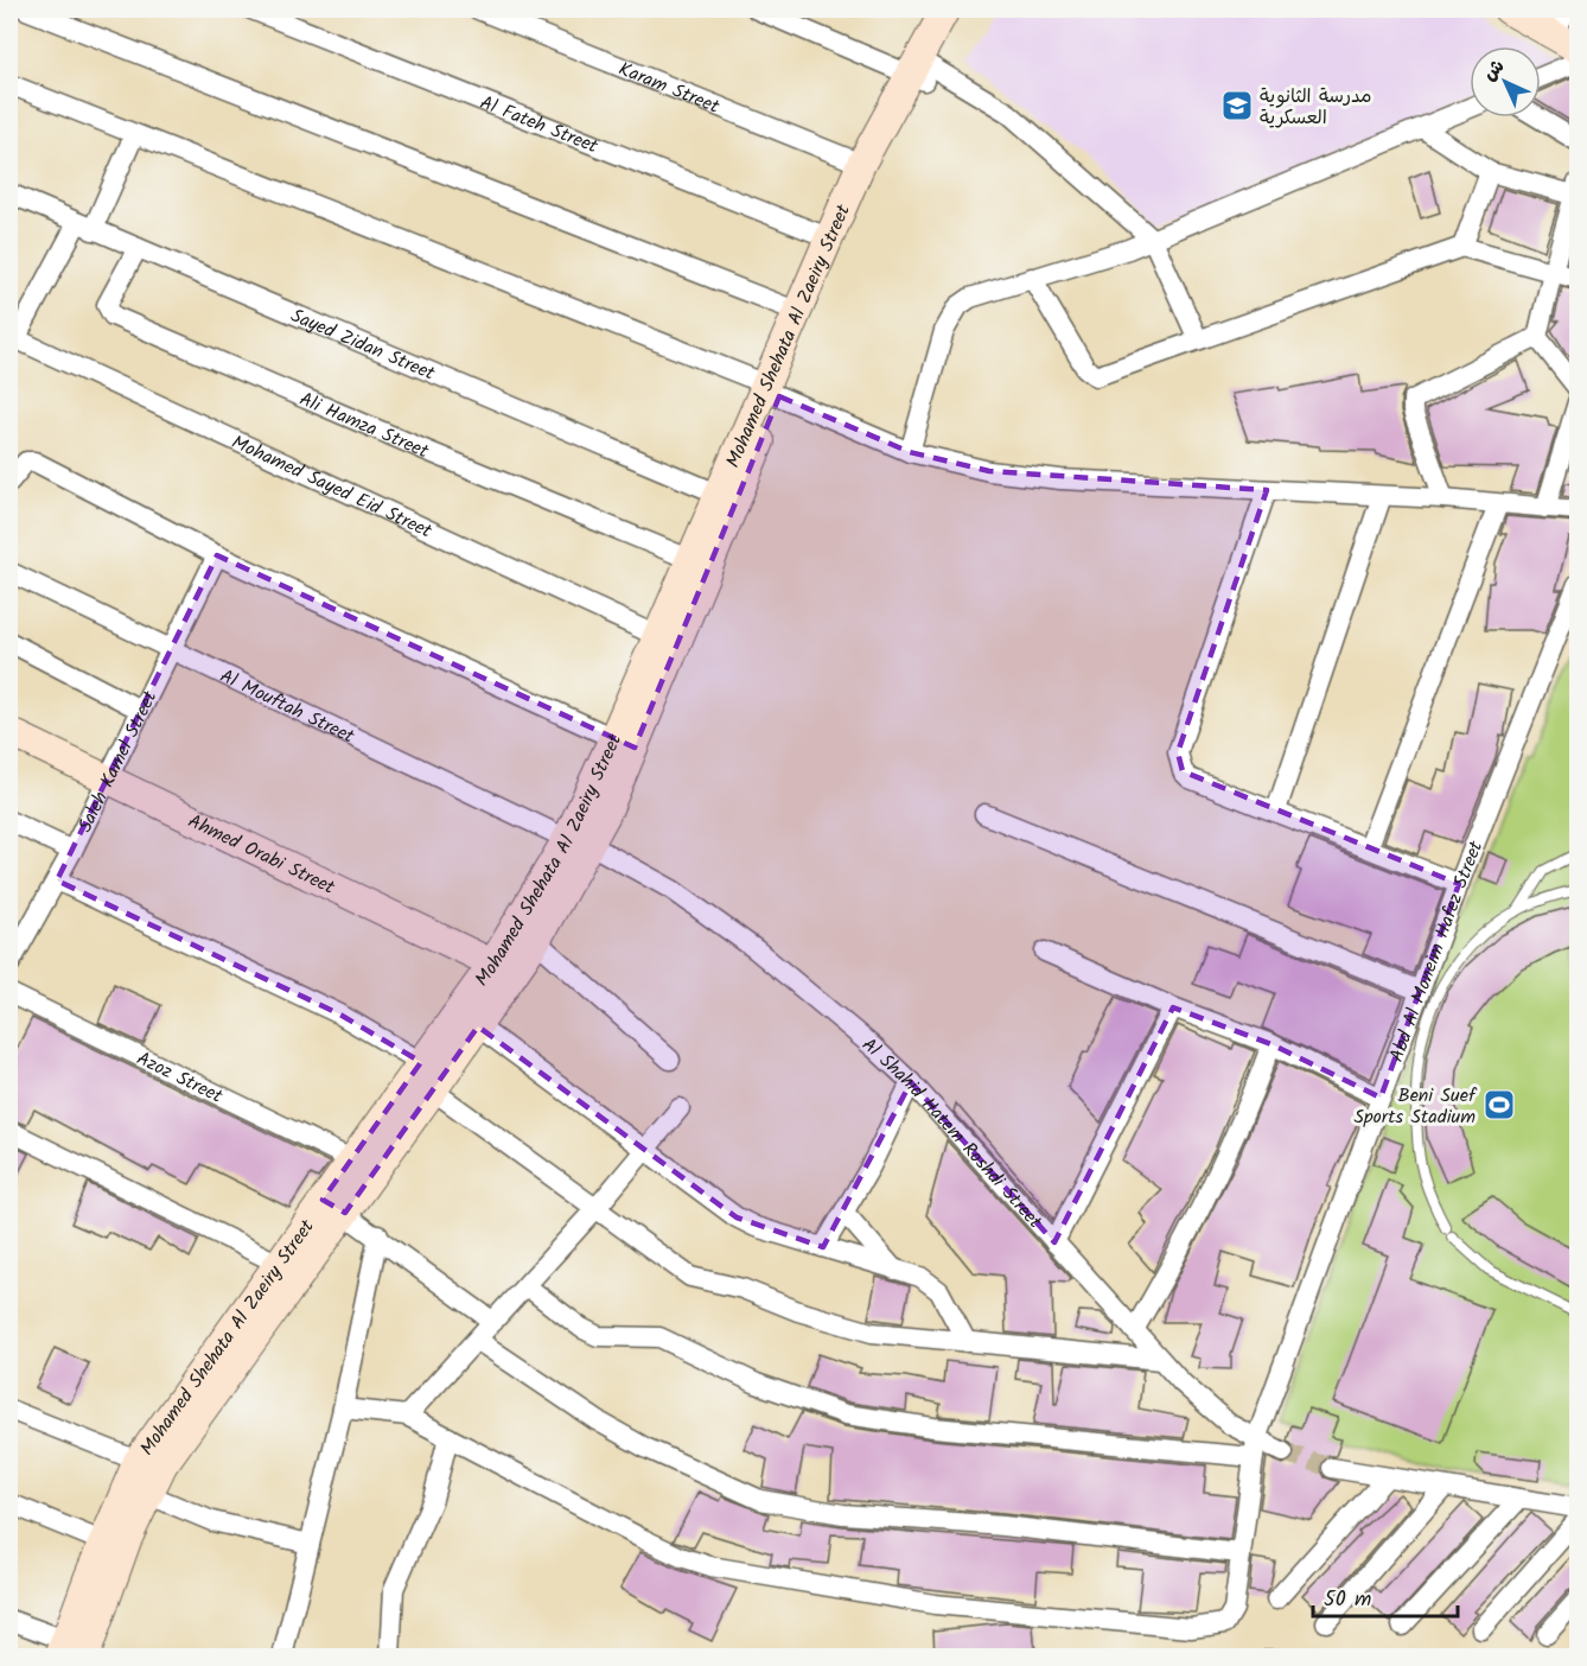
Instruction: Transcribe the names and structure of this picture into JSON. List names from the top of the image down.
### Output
{
  "streets": {
    "street": [
      "Karam Street",
      "Al Fateh Street",
      "Mohamed Shehata Al Zaeiry Street",
      "Sayed Zidan Street",
      "Ali Hamza Street",
      "Mohamed Sayed Eid Street",
      "Al Mouftah Street",
      "Saleh Kamel Street",
      "Ahmed Orabi Street",
      "Abd Al Moneim Hafez Street",
      "Azoz Street",
      "Al Shahid Hatem Roshdi Street"
    ]
  },
  "crossings": [
    ["Karam Street", "Mohamed Shehata Al Zaeiry Street"],
    ["Al Fateh Street", "Mohamed Shehata Al Zaeiry Street"],
    ["Mohamed Shehata Al Zaeiry Street", "Sayed Zidan Street"],
    ["Mohamed Shehata Al Zaeiry Street", "Ali Hamza Street"],
    ["Mohamed Shehata Al Zaeiry Street", "Mohamed Sayed Eid Street"],
    ["Mohamed Shehata Al Zaeiry Street", "Al Mouftah Street"],
    ["Mohamed Shehata Al Zaeiry Street", "Ahmed Orabi Street"],
    ["Mohamed Shehata Al Zaeiry Street", "Azoz Street"],
    ["Mohamed Shehata Al Zaeiry Street", "Al Shahid Hatem Roshdi Street"],
    ["Sayed Zidan Street", "Ali Hamza Street"],
    ["Al Mouftah Street", "Saleh Kamel Street"],
    ["Al Mouftah Street", "Al Shahid Hatem Roshdi Street"],
    ["Saleh Kamel Street", "Ahmed Orabi Street"],
    ["Abd Al Moneim Hafez Street", "Al Shahid Hatem Roshdi Street"]
  ],
  "places": {
    "school or university": ["مدرسة الثانوية العسكرية"],
    "sports": ["Beni Suef Sports Stadium"]
  },
  "scale_bar": "50 m",
  "north": "top left"
}
